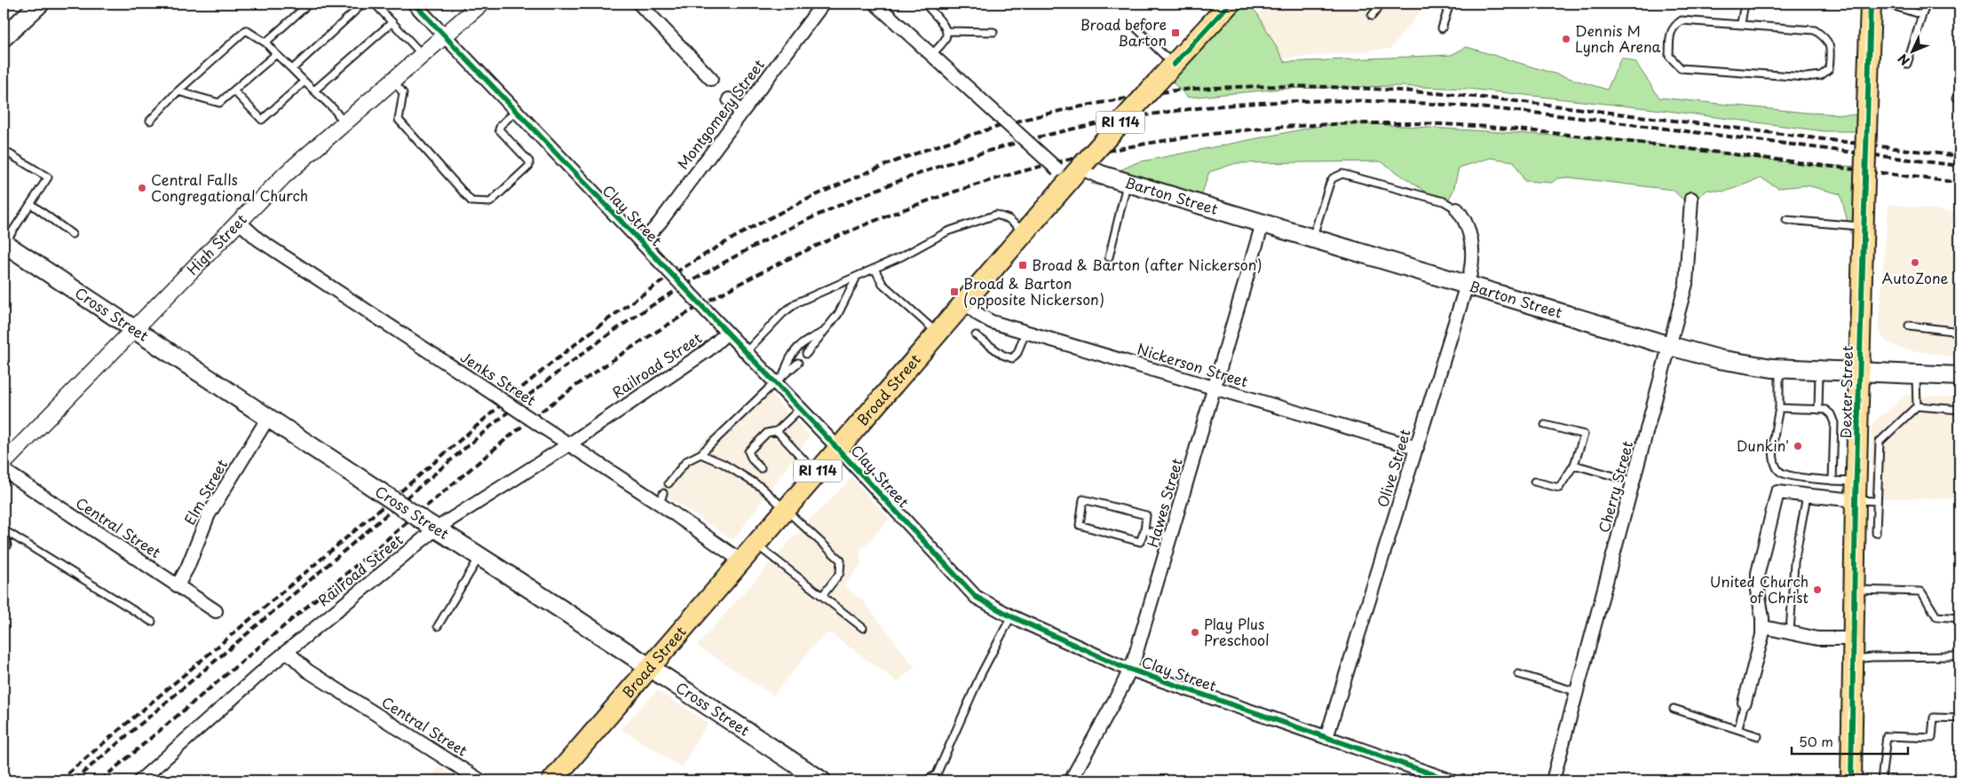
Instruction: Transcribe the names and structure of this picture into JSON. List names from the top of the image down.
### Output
{
  "streets": {
    "main road": [
      "RI 114",
      "Barton Street",
      "Cross Street",
      "Broad Street",
      "Dexter Street"
    ],
    "street": [
      "Montgomery Street",
      "Clay Street",
      "High Street",
      "Railroad Street",
      "Nickerson Street",
      "Jenks Street",
      "Olive Street",
      "Cherry Street",
      "Elm Street",
      "Hawes Street",
      "Central Street"
    ]
  },
  "crossings": [
    ["Montgomery Street", "Clay Street"],
    ["Barton Street", "Broad Street"],
    ["Barton Street", "Dexter Street"],
    ["Barton Street", "Olive Street"],
    ["Barton Street", "Cherry Street"],
    ["Barton Street", "Hawes Street"],
    ["Clay Street", "High Street"],
    ["Clay Street", "Railroad Street"],
    ["Clay Street", "Broad Street"],
    ["Clay Street", "Olive Street"],
    ["Clay Street", "Hawes Street"],
    ["High Street", "Cross Street"],
    ["High Street", "Jenks Street"],
    ["Cross Street", "Railroad Street"],
    ["Cross Street", "Broad Street"],
    ["Cross Street", "Elm Street"],
    ["Railroad Street", "Jenks Street"],
    ["Railroad Street", "Central Street"],
    ["Nickerson Street", "Broad Street"],
    ["Nickerson Street", "Olive Street"],
    ["Nickerson Street", "Hawes Street"],
    ["Jenks Street", "Broad Street"],
    ["Elm Street", "Central Street"]
  ],
  "places": {
    "transit": ["Broad before Barton", "Broad & Barton (after Nickerson)", "Broad & Barton (opposite Nickerson)"],
    "other": [
      "Dennis M Lynch Arena",
      "Central Falls Congregational Church",
      "AutoZone",
      "Dunkin'",
      "United Church of Christ",
      "Play Plus Preschool"
    ]
  },
  "scale_bar": "50 m",
  "north": "bottom left"
}
